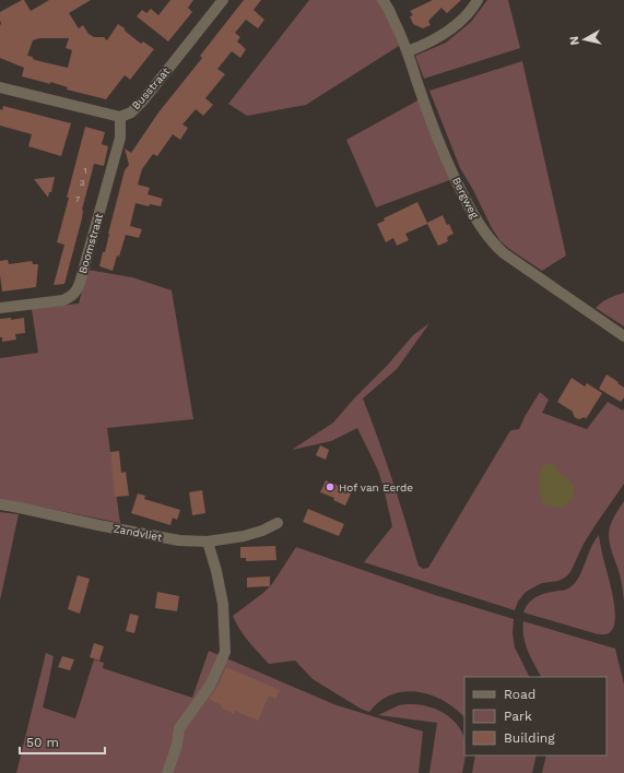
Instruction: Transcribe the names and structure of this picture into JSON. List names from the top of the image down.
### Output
{
  "streets": {
    "street": [
      "Busstraat",
      "Bergweg",
      "Boomstraat",
      "Zandvliet"
    ]
  },
  "crossings": [
    ["Busstraat", "Boomstraat"]
  ],
  "places": ["Hof van Eerde"],
  "house_numbers": ["1", "3", "7"],
  "legend": ["Road", "Park", "Building"],
  "scale_bar": "50 m",
  "north": "left"
}
